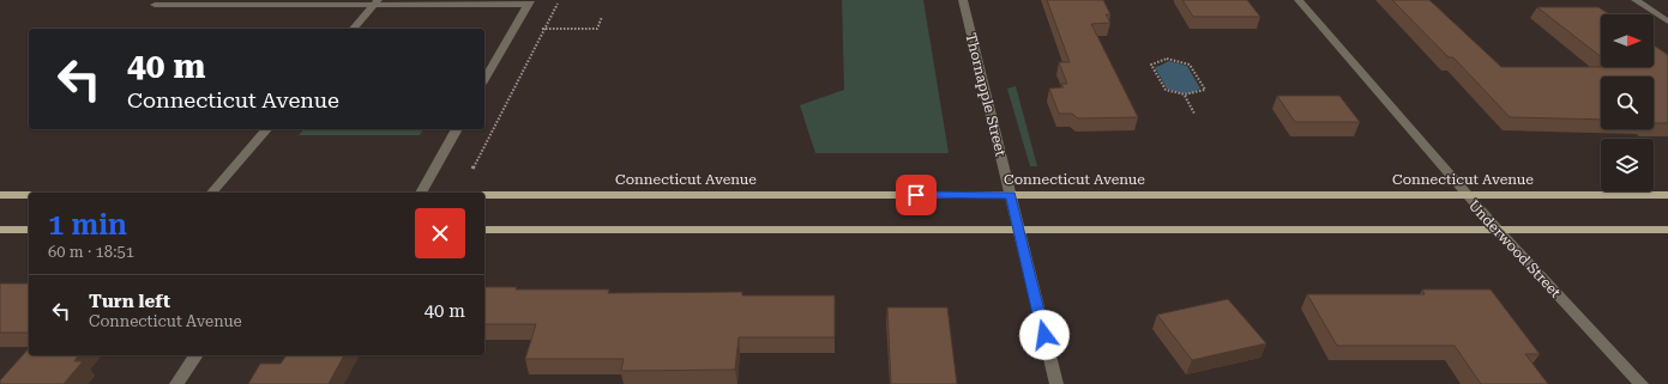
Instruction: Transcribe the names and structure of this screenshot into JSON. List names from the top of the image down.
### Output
{
  "streets": {
    "main road": ["Connecticut Avenue"],
    "street": ["Thornapple Street", "Underwood Street"]
  },
  "crossings": [
    ["Thornapple Street", "Connecticut Avenue"],
    ["Connecticut Avenue", "Underwood Street"]
  ],
  "north": "right",
  "page": {
    "turn": ["40 m", "Connecticut Avenue"],
    "heading": ["1 min", "60 m · 18:51"],
    "list": [
      {
        "name": "Turn left",
        "note": "Connecticut Avenue",
        "value": "40 m"
      }
    ]
  }
}
